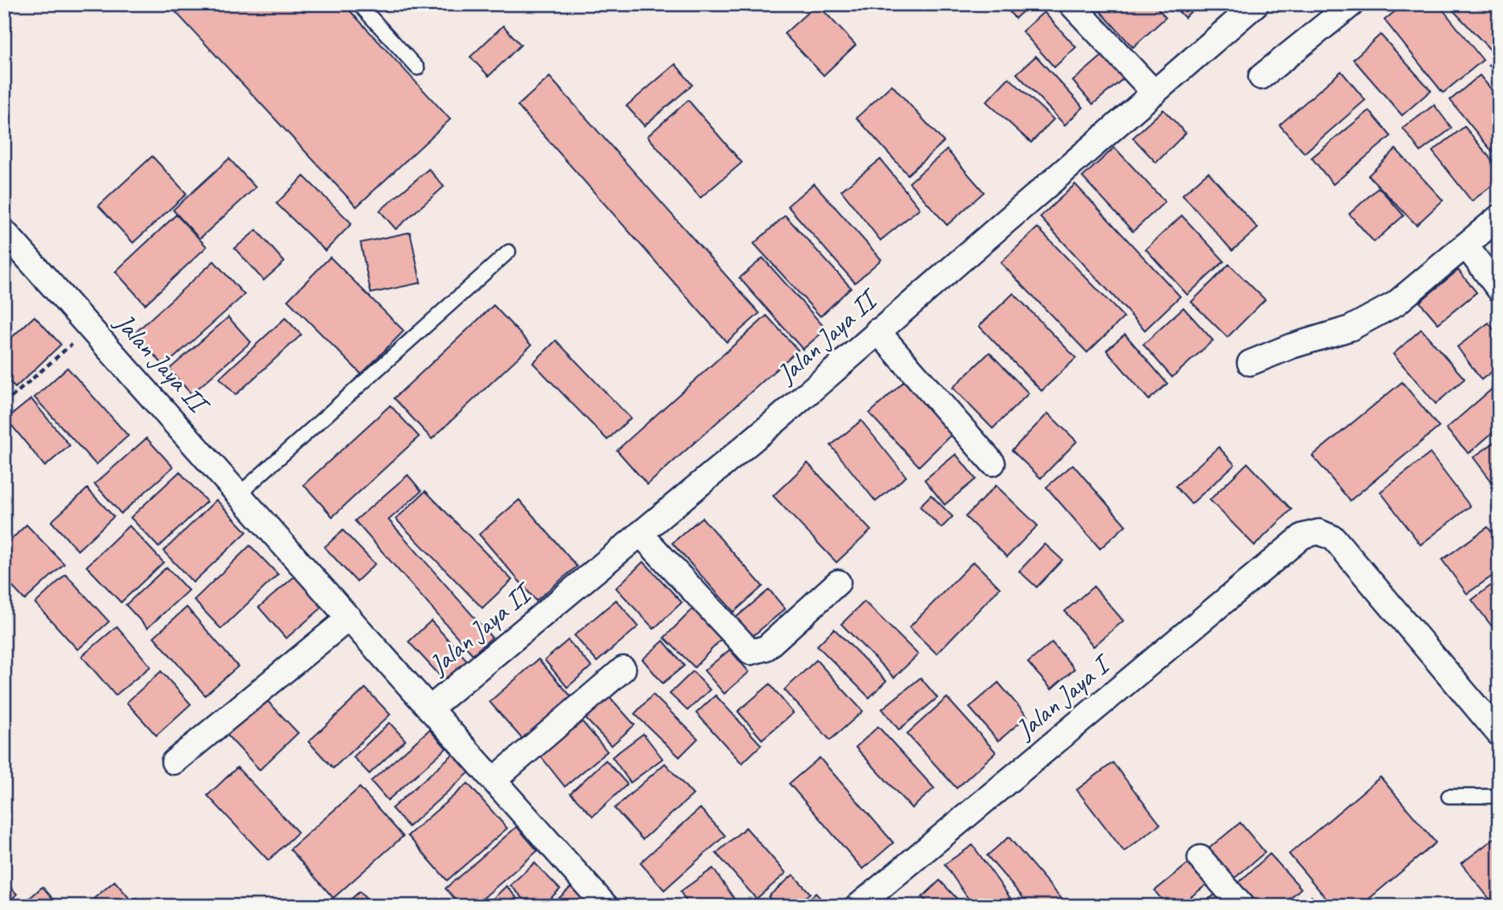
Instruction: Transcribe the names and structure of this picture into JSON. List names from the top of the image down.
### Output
{
  "streets": {
    "street": ["Jalan Jaya II", "Jalan Jaya I"]
  }
}
